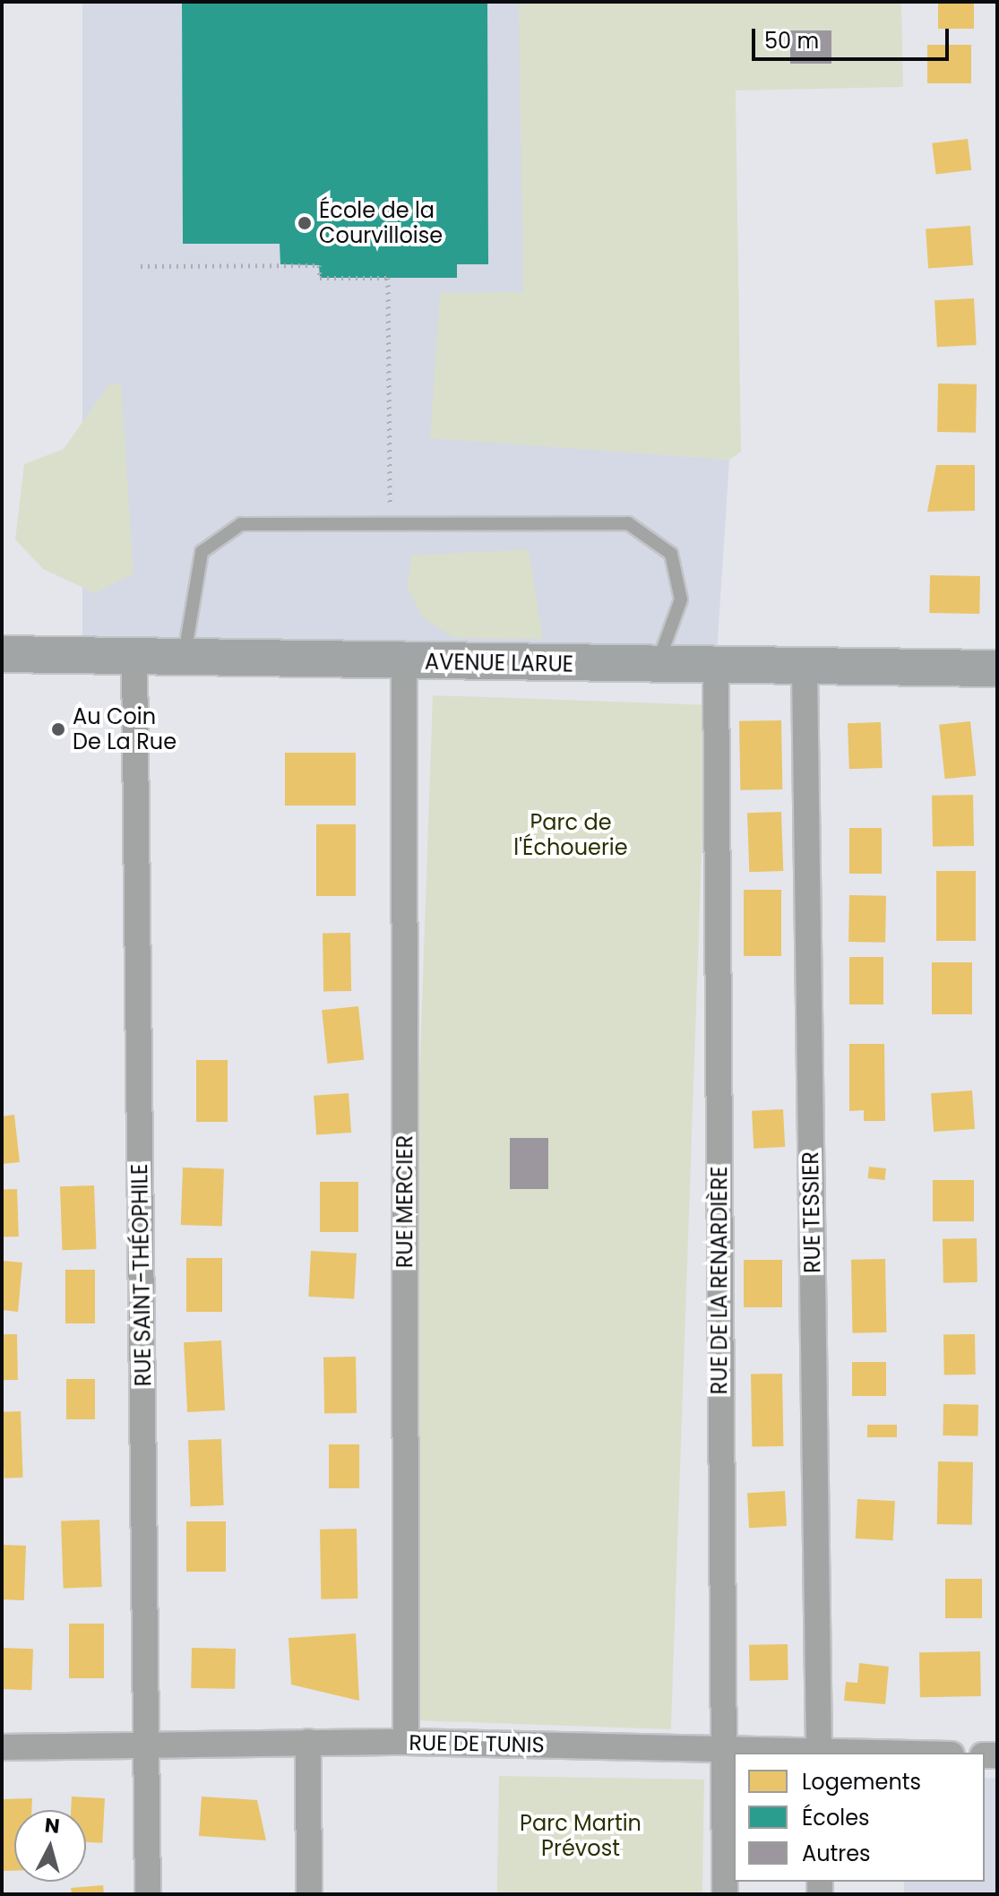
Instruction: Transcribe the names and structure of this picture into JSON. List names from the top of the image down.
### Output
{
  "streets": {
    "street": [
      "AVENUE LARUE",
      "RUE MERCIER",
      "RUE TESSIER",
      "RUE SAINT-THÉOPHILE",
      "RUE DE LA RENARDIÈRE",
      "RUE DE TUNIS"
    ]
  },
  "crossings": [
    ["AVENUE LARUE", "RUE MERCIER"],
    ["AVENUE LARUE", "RUE TESSIER"],
    ["AVENUE LARUE", "RUE SAINT-THÉOPHILE"],
    ["AVENUE LARUE", "RUE DE LA RENARDIÈRE"],
    ["RUE MERCIER", "RUE DE TUNIS"],
    ["RUE SAINT-THÉOPHILE", "RUE DE TUNIS"],
    ["RUE DE LA RENARDIÈRE", "RUE DE TUNIS"]
  ],
  "parks": ["Parc de l'Échouerie", "Parc Martin Prévost"],
  "places": ["École de la Courvilloise", "Au Coin De La Rue"],
  "legend": ["Logements", "Écoles", "Autres"],
  "scale_bar": "50 m",
  "north": "top"
}
